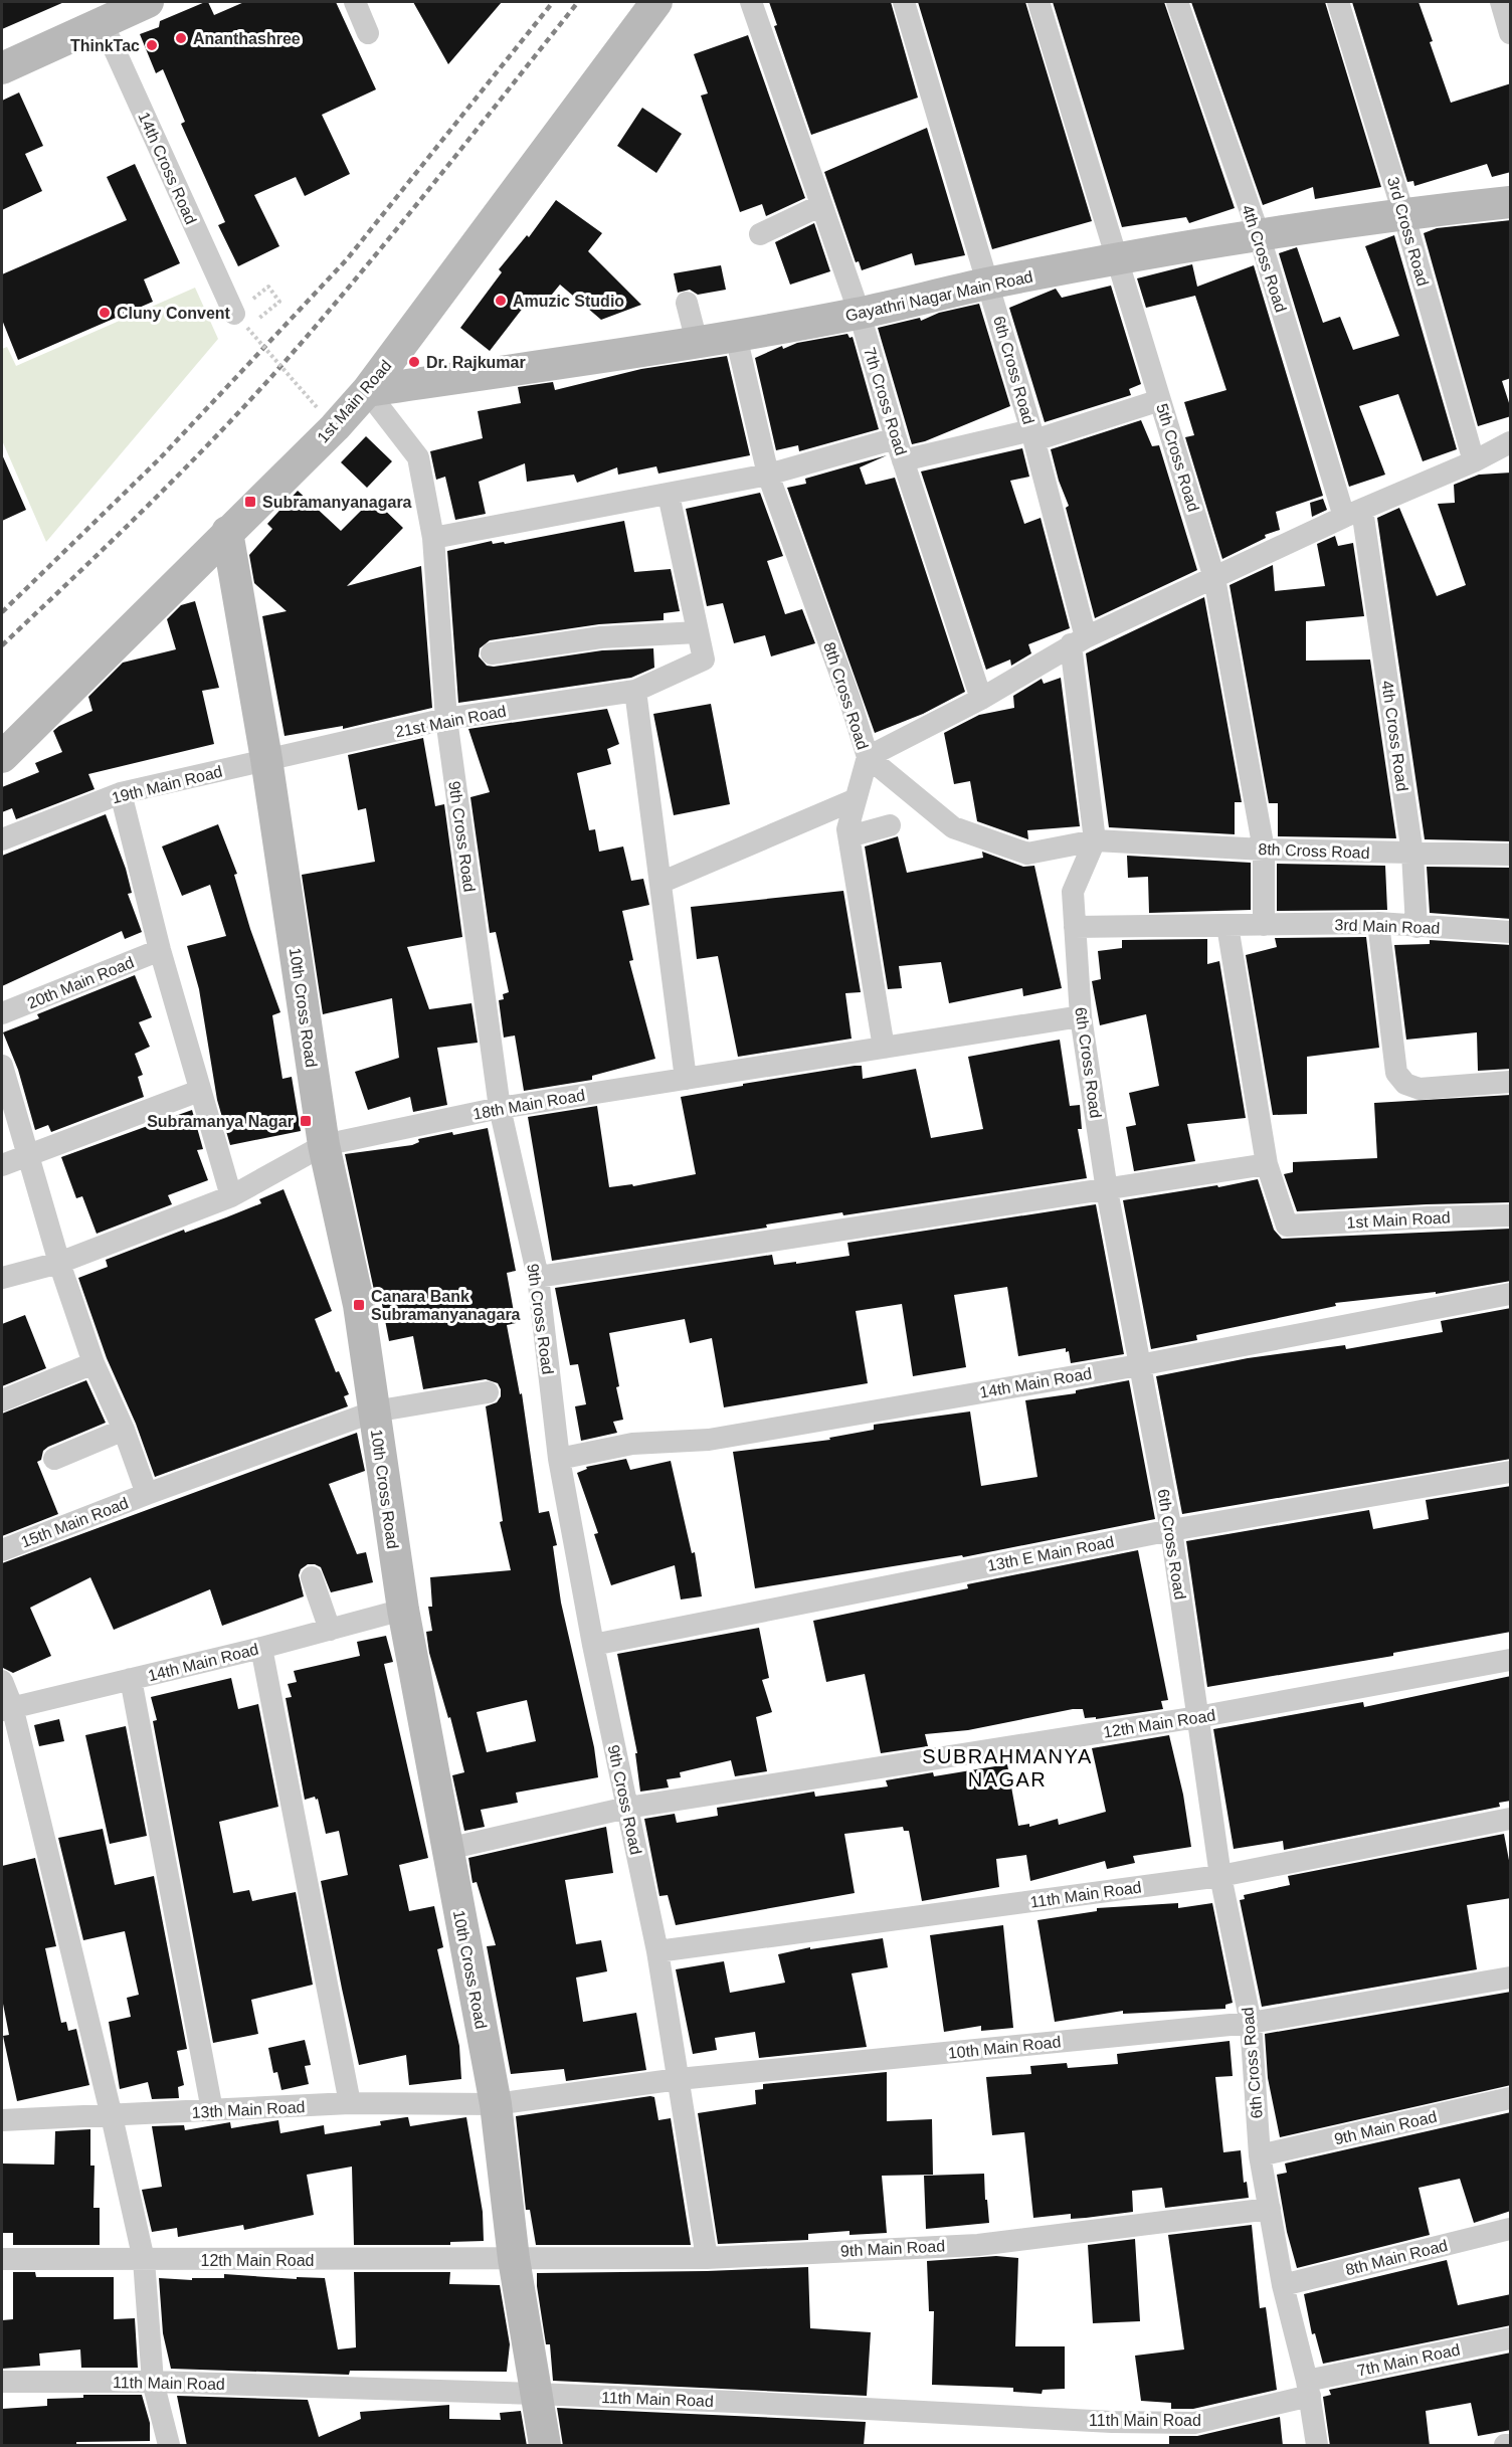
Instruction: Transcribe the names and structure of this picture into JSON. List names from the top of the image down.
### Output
{
  "streets": {
    "street": [
      "14th Cross Road",
      "3rd Cross Road",
      "4th Cross Road",
      "Gayathri Nagar Main Road",
      "6th Cross Road",
      "1st Main Road",
      "7th Cross Road",
      "5th Cross Road",
      "8th Cross Road",
      "21st Main Road",
      "19th Main Road",
      "9th Cross Road",
      "3rd Main Road",
      "20th Main Road",
      "10th Cross Road",
      "18th Main Road",
      "14th Main Road",
      "15th Main Road",
      "13th E Main Road",
      "12th Main Road",
      "11th Main Road",
      "10th Main Road",
      "13th Main Road",
      "9th Main Road",
      "8th Main Road",
      "7th Main Road"
    ]
  },
  "crossings": [
    ["3rd Cross Road", "Gayathri Nagar Main Road"],
    ["4th Cross Road", "Gayathri Nagar Main Road"],
    ["4th Cross Road", "8th Cross Road"],
    ["4th Cross Road", "3rd Main Road"],
    ["Gayathri Nagar Main Road", "6th Cross Road"],
    ["Gayathri Nagar Main Road", "1st Main Road"],
    ["Gayathri Nagar Main Road", "7th Cross Road"],
    ["Gayathri Nagar Main Road", "5th Cross Road"],
    ["Gayathri Nagar Main Road", "8th Cross Road"],
    ["Gayathri Nagar Main Road", "9th Cross Road"],
    ["6th Cross Road", "8th Cross Road"],
    ["6th Cross Road", "3rd Main Road"],
    ["6th Cross Road", "18th Main Road"],
    ["6th Cross Road", "14th Main Road"],
    ["6th Cross Road", "13th E Main Road"],
    ["6th Cross Road", "12th Main Road"],
    ["6th Cross Road", "11th Main Road"],
    ["6th Cross Road", "10th Main Road"],
    ["6th Cross Road", "9th Main Road"],
    ["6th Cross Road", "8th Main Road"],
    ["6th Cross Road", "7th Main Road"],
    ["1st Main Road", "9th Cross Road"],
    ["1st Main Road", "10th Cross Road"],
    ["5th Cross Road", "8th Cross Road"],
    ["5th Cross Road", "3rd Main Road"],
    ["21st Main Road", "19th Main Road"],
    ["21st Main Road", "9th Cross Road"],
    ["21st Main Road", "10th Cross Road"],
    ["19th Main Road", "10th Cross Road"],
    ["9th Cross Road", "18th Main Road"],
    ["9th Cross Road", "14th Main Road"],
    ["9th Cross Road", "13th E Main Road"],
    ["9th Cross Road", "12th Main Road"],
    ["9th Cross Road", "11th Main Road"],
    ["9th Cross Road", "10th Main Road"],
    ["9th Cross Road", "9th Main Road"],
    ["10th Cross Road", "18th Main Road"],
    ["10th Cross Road", "14th Main Road"],
    ["10th Cross Road", "15th Main Road"],
    ["10th Cross Road", "12th Main Road"],
    ["10th Cross Road", "11th Main Road"],
    ["10th Cross Road", "10th Main Road"],
    ["10th Cross Road", "13th Main Road"],
    ["10th Cross Road", "9th Main Road"],
    ["12th Main Road", "9th Main Road"],
    ["11th Main Road", "7th Main Road"],
    ["10th Main Road", "13th Main Road"]
  ],
  "districts": ["SUBRAHMANYA NAGAR"],
  "places": {
    "other": [
      "Ananthashree",
      "ThinkTac",
      "Amuzic Studio",
      "Cluny Convent",
      "Dr. Rajkumar"
    ],
    "transit": ["Subramanyanagara", "Subramanya Nagar", "Canara Bank Subramanyanagara"]
  }
}
